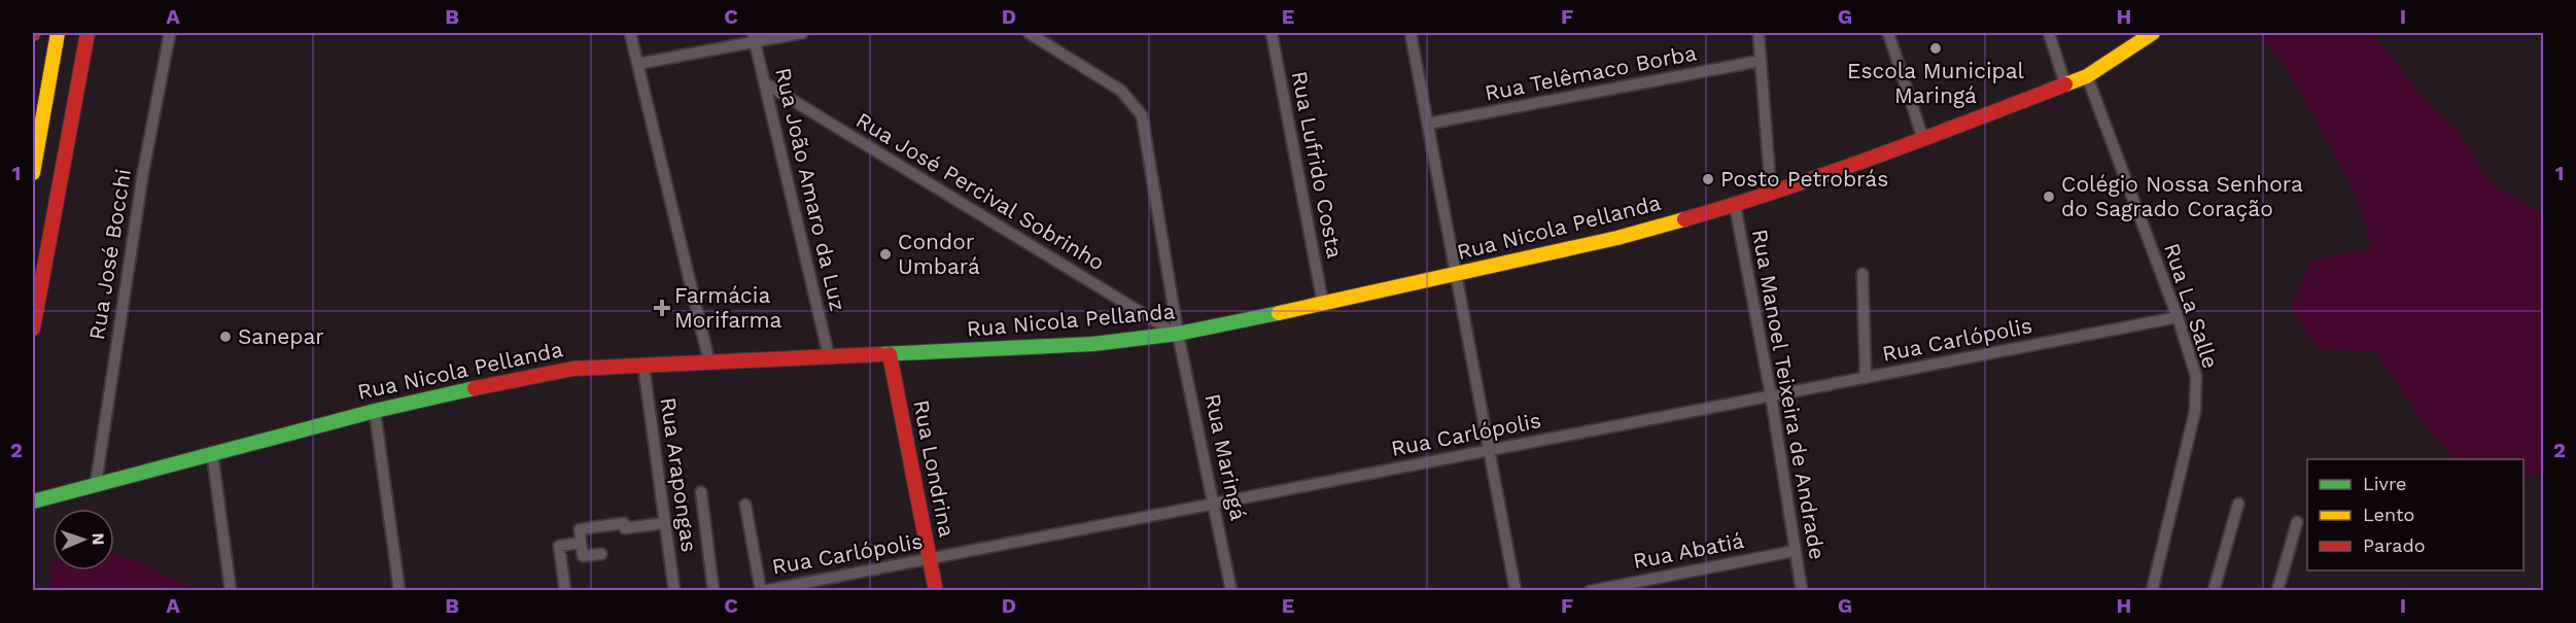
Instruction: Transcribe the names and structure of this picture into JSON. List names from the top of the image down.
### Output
{
  "streets": {
    "main road": ["Rua Nicola Pellanda", "Rua Londrina"],
    "street": [
      "Rua Telêmaco Borba",
      "Rua Lufrido Costa",
      "Rua João Amaro da Luz",
      "Rua José Percival Sobrinho",
      "Rua José Bocchi",
      "Rua La Salle",
      "Rua Carlópolis",
      "Rua Manoel Teixeira de Andrade",
      "Rua Maringá",
      "Rua Arapongas",
      "Rua Abatiá"
    ]
  },
  "crossings": [
    ["Rua Lufrido Costa", "Rua Nicola Pellanda"],
    ["Rua João Amaro da Luz", "Rua José Percival Sobrinho"],
    ["Rua João Amaro da Luz", "Rua Nicola Pellanda"],
    ["Rua José Percival Sobrinho", "Rua Nicola Pellanda"],
    ["Rua José Percival Sobrinho", "Rua Maringá"],
    ["Rua Nicola Pellanda", "Rua José Bocchi"],
    ["Rua Nicola Pellanda", "Rua La Salle"],
    ["Rua Nicola Pellanda", "Rua Manoel Teixeira de Andrade"],
    ["Rua Nicola Pellanda", "Rua Maringá"],
    ["Rua Nicola Pellanda", "Rua Londrina"],
    ["Rua Nicola Pellanda", "Rua Arapongas"],
    ["Rua La Salle", "Rua Carlópolis"],
    ["Rua Carlópolis", "Rua Manoel Teixeira de Andrade"],
    ["Rua Carlópolis", "Rua Maringá"],
    ["Rua Carlópolis", "Rua Londrina"],
    ["Rua Manoel Teixeira de Andrade", "Rua Abatiá"]
  ],
  "places": {
    "other": [
      "Escola Municipal Maringá",
      "Posto Petrobrás",
      "Colégio Nossa Senhora do Sagrado Coração",
      "Condor Umbará",
      "Sanepar"
    ],
    "health": ["Farmácia Morifarma"]
  },
  "legend": ["Livre", "Lento", "Parado"],
  "north": "right",
  "grid": {
    "columns": [
      "A",
      "B",
      "C",
      "D",
      "E",
      "F",
      "G",
      "H",
      "I"
    ],
    "rows": ["1", "2"]
  }
}
